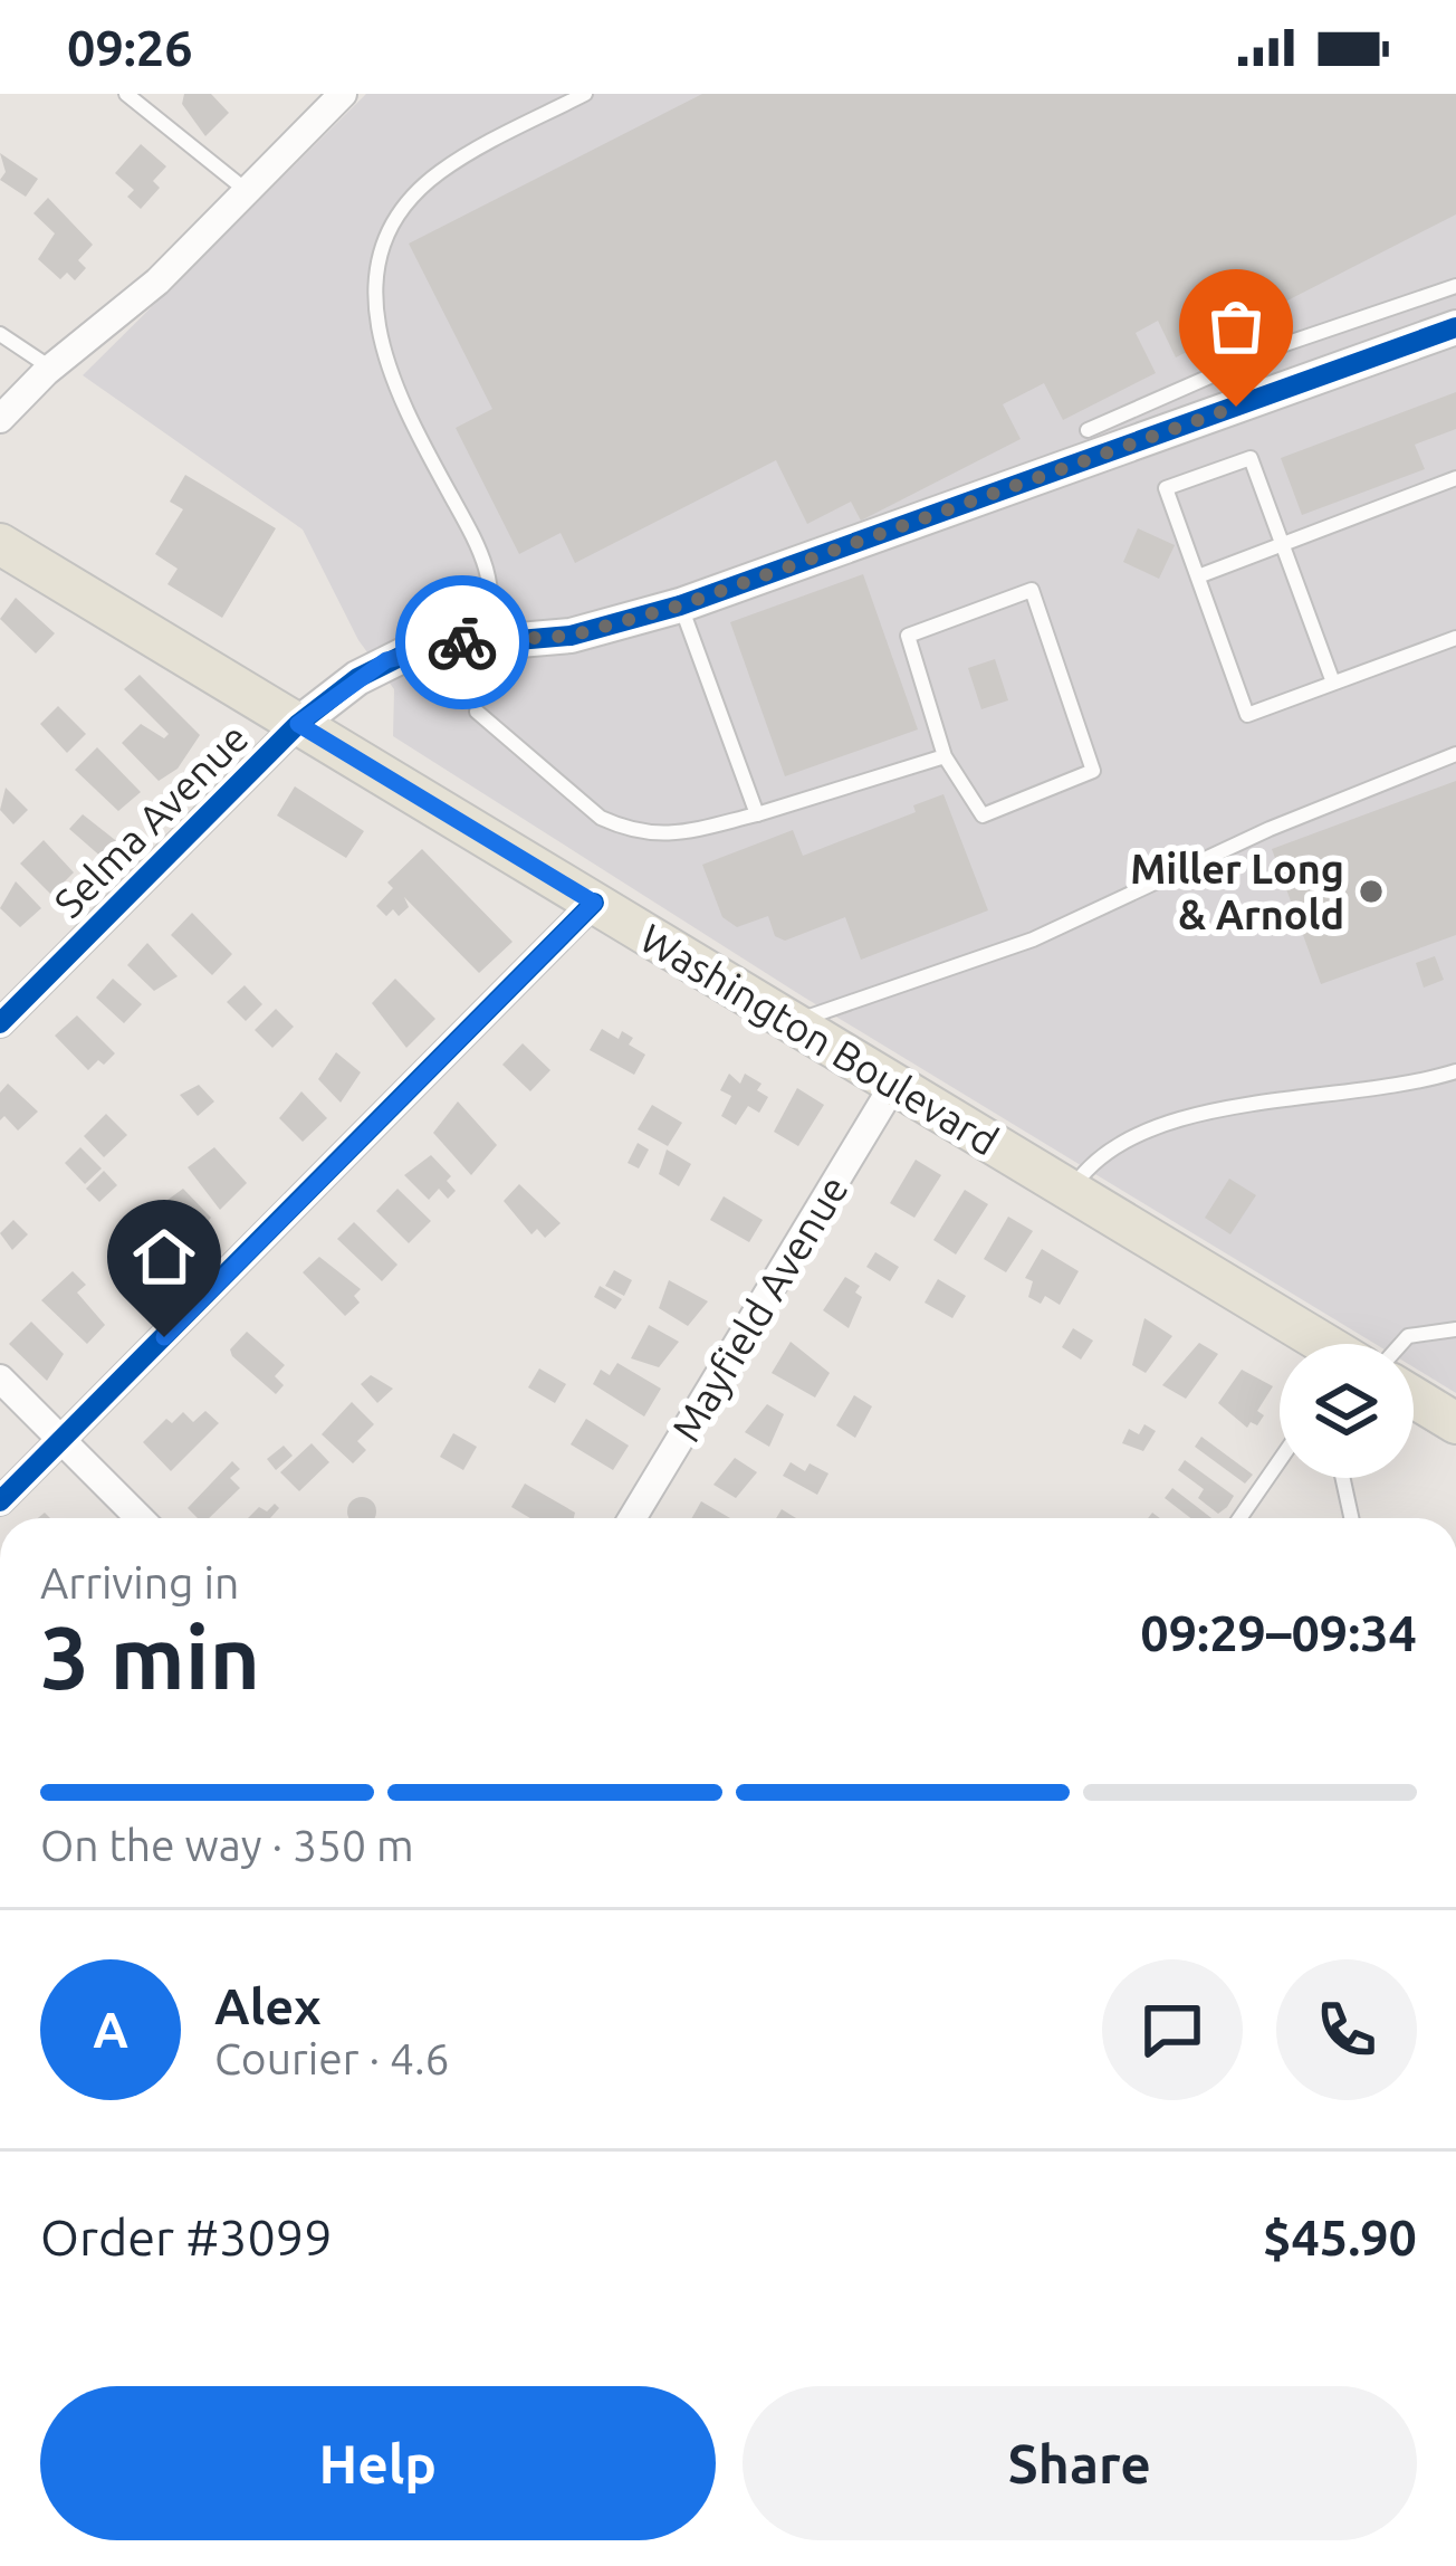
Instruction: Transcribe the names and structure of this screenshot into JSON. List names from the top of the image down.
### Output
{
  "streets": {
    "main road": ["Washington Boulevard"],
    "street": ["Selma Avenue", "Mayfield Avenue"]
  },
  "crossings": [
    ["Selma Avenue", "Washington Boulevard"],
    ["Washington Boulevard", "Mayfield Avenue"]
  ],
  "places": ["Miller Long & Arnold"],
  "page": {
    "status": "09:26",
    "heading": ["3 min", "Arriving in", "09:29–09:34"],
    "panel": [
      "Alex",
      "Courier · 4.6",
      "Order #3099",
      "$45.90"
    ],
    "bar": "On the way · 350 m",
    "round": "A",
    "buttons": ["Help", "Share"]
  }
}
